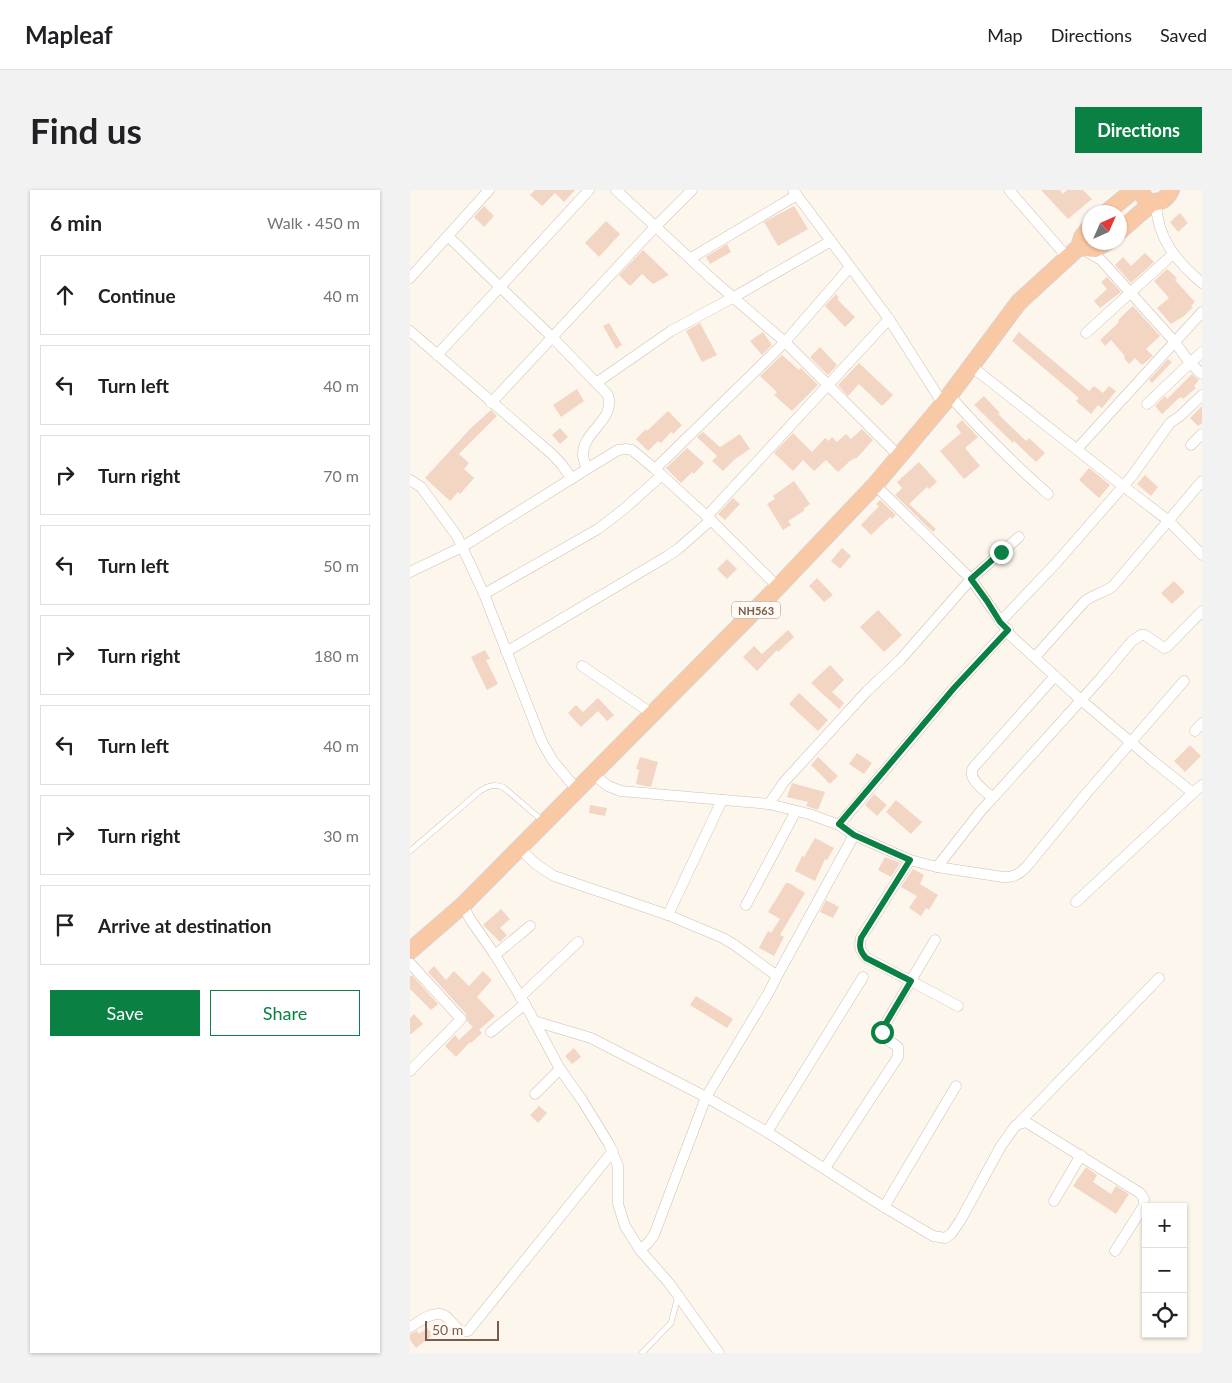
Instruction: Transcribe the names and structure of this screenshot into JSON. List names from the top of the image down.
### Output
{
  "streets": {
    "highway": ["NH563"]
  },
  "scale_bar": "50 m",
  "north": "top right",
  "page": {
    "header": "Mapleaf",
    "nav": ["Map", "Directions", "Saved"],
    "buttons": [
      "Directions",
      ["Save", "Share"]
    ],
    "title": "Find us",
    "heading": ["6 min", "Walk · 450 m"],
    "list": [
      ["Continue", "40 m"],
      ["Turn left", "40 m"],
      ["Turn right", "70 m"],
      ["Turn left", "50 m"],
      ["Turn right", "180 m"],
      ["Turn left", "40 m"],
      ["Turn right", "30 m"],
      "Arrive at destination"
    ],
    "map_buttons": ["+", "−"],
    "scale": "50 m"
  }
}
